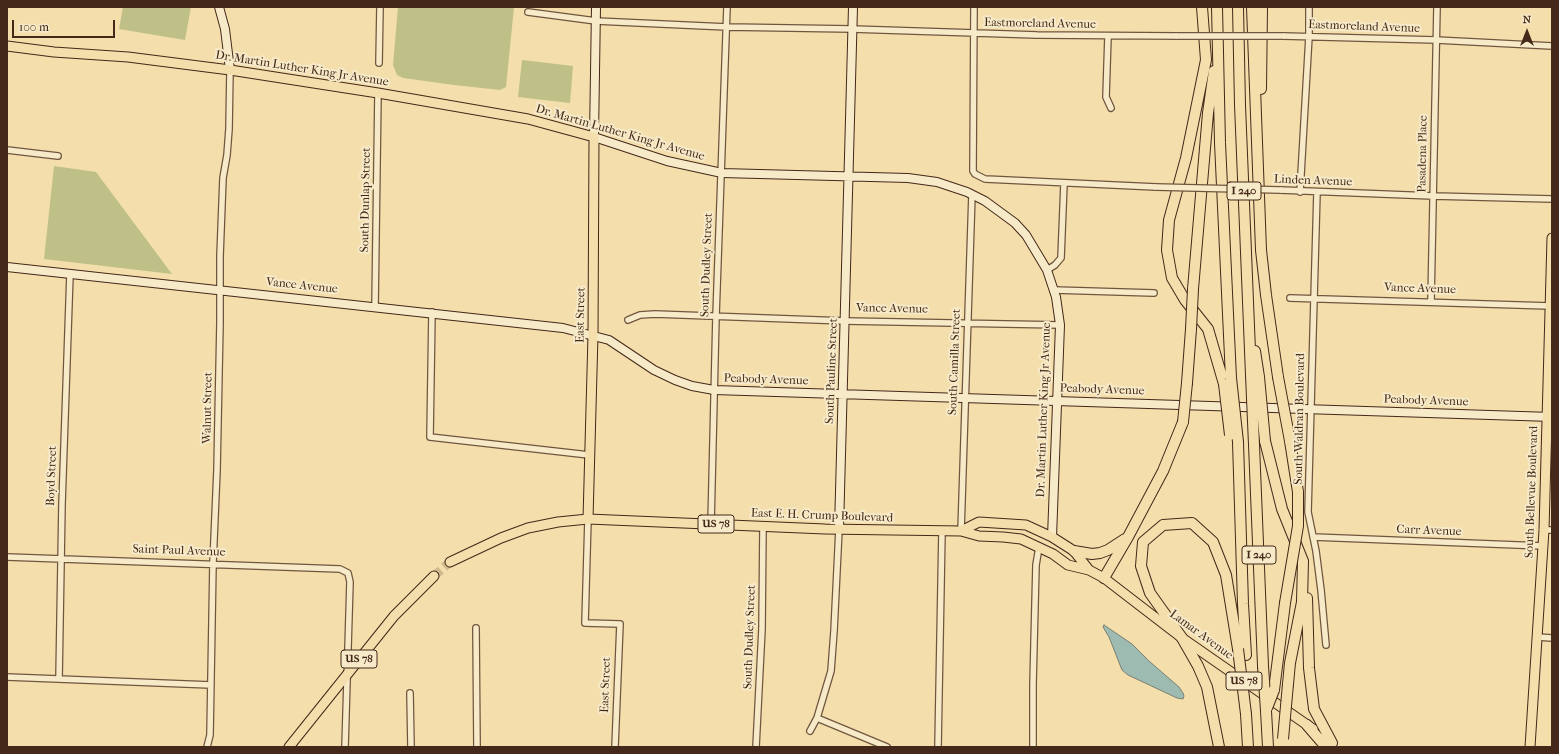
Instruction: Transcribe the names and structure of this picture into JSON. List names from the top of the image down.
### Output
{
  "streets": {
    "highway": ["I 240"],
    "main road": [
      "Dr. Martin Luther King Jr Avenue",
      "Vance Avenue",
      "East Street",
      "South Pauline Street",
      "Peabody Avenue",
      "South Bellevue Boulevard",
      "East E. H. Crump Boulevard",
      "US 78",
      "Lamar Avenue"
    ],
    "street": [
      "Eastmoreland Avenue",
      "Pasadena Place",
      "Linden Avenue",
      "South Dunlap Street",
      "South Dudley Street",
      "South Camilla Street",
      "Walnut Street",
      "South Waldran Boulevard",
      "Boyd Street",
      "Carr Avenue",
      "Saint Paul Avenue"
    ]
  },
  "crossings": [
    ["Eastmoreland Avenue", "Pasadena Place"],
    ["Eastmoreland Avenue", "Linden Avenue"],
    ["Eastmoreland Avenue", "South Dudley Street"],
    ["Eastmoreland Avenue", "East Street"],
    ["Eastmoreland Avenue", "South Pauline Street"],
    ["Dr. Martin Luther King Jr Avenue", "South Dunlap Street"],
    ["Dr. Martin Luther King Jr Avenue", "South Dudley Street"],
    ["Dr. Martin Luther King Jr Avenue", "Vance Avenue"],
    ["Dr. Martin Luther King Jr Avenue", "East Street"],
    ["Dr. Martin Luther King Jr Avenue", "South Camilla Street"],
    ["Dr. Martin Luther King Jr Avenue", "South Pauline Street"],
    ["Dr. Martin Luther King Jr Avenue", "Peabody Avenue"],
    ["Dr. Martin Luther King Jr Avenue", "Walnut Street"],
    ["Dr. Martin Luther King Jr Avenue", "East E. H. Crump Boulevard"],
    ["Pasadena Place", "Linden Avenue"],
    ["Pasadena Place", "Vance Avenue"],
    ["Linden Avenue", "South Waldran Boulevard"],
    ["South Dunlap Street", "Vance Avenue"],
    ["South Dudley Street", "Vance Avenue"],
    ["South Dudley Street", "Peabody Avenue"],
    ["South Dudley Street", "East E. H. Crump Boulevard"],
    ["Vance Avenue", "East Street"],
    ["Vance Avenue", "South Camilla Street"],
    ["Vance Avenue", "South Pauline Street"],
    ["Vance Avenue", "Peabody Avenue"],
    ["Vance Avenue", "Walnut Street"],
    ["Vance Avenue", "South Waldran Boulevard"],
    ["Vance Avenue", "Boyd Street"],
    ["Vance Avenue", "South Bellevue Boulevard"],
    ["East Street", "Peabody Avenue"],
    ["East Street", "East E. H. Crump Boulevard"],
    ["South Camilla Street", "Peabody Avenue"],
    ["South Camilla Street", "East E. H. Crump Boulevard"],
    ["South Pauline Street", "Peabody Avenue"],
    ["South Pauline Street", "East E. H. Crump Boulevard"],
    ["Peabody Avenue", "South Waldran Boulevard"],
    ["Peabody Avenue", "South Bellevue Boulevard"],
    ["Walnut Street", "Saint Paul Avenue"],
    ["South Waldran Boulevard", "Carr Avenue"],
    ["Boyd Street", "Saint Paul Avenue"],
    ["South Bellevue Boulevard", "Carr Avenue"],
    ["East E. H. Crump Boulevard", "Lamar Avenue"],
    ["US 78", "Saint Paul Avenue"]
  ],
  "scale_bar": "100 m",
  "north": "top"
}
